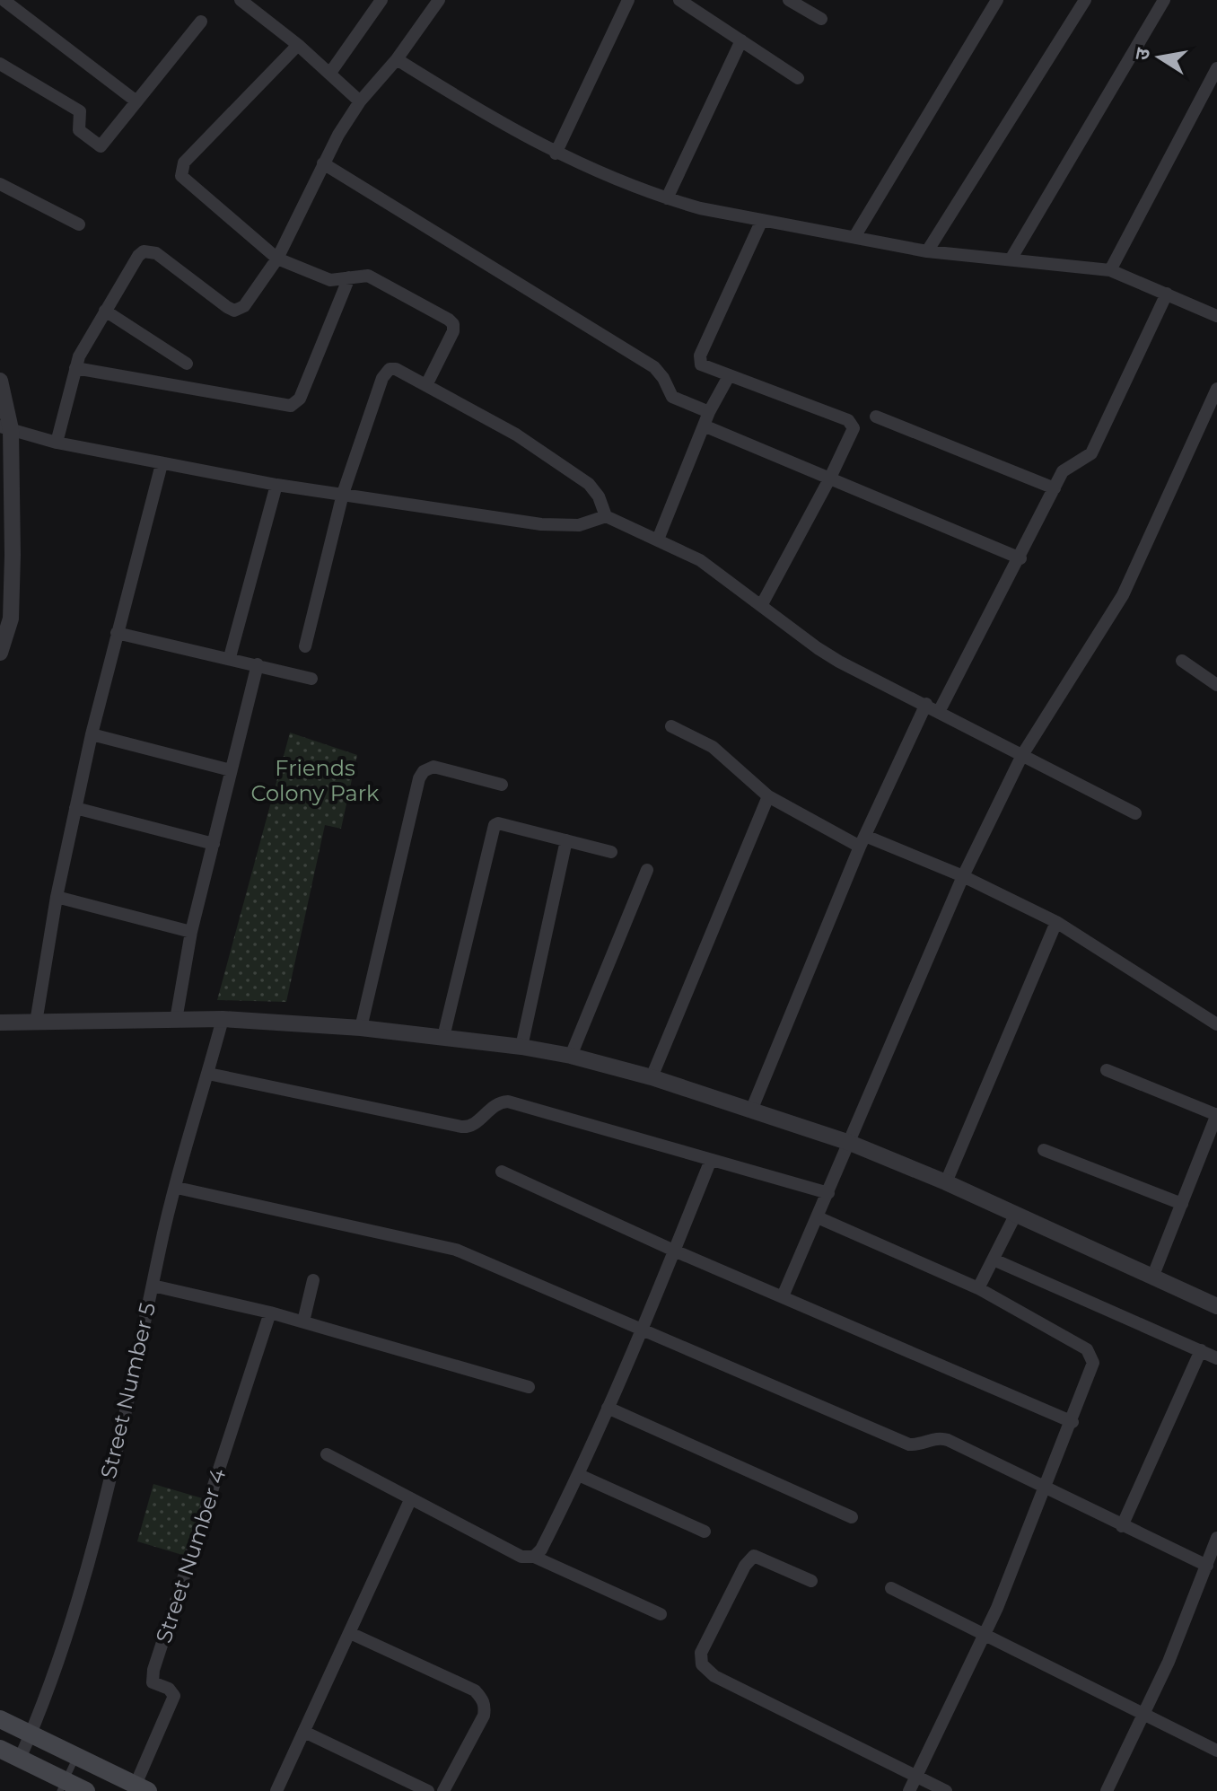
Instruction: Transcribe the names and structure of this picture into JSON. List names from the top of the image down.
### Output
{
  "streets": {
    "street": ["Street Number 5", "Street Number 4"]
  },
  "parks": ["Friends Colony Park"],
  "north": "left"
}
